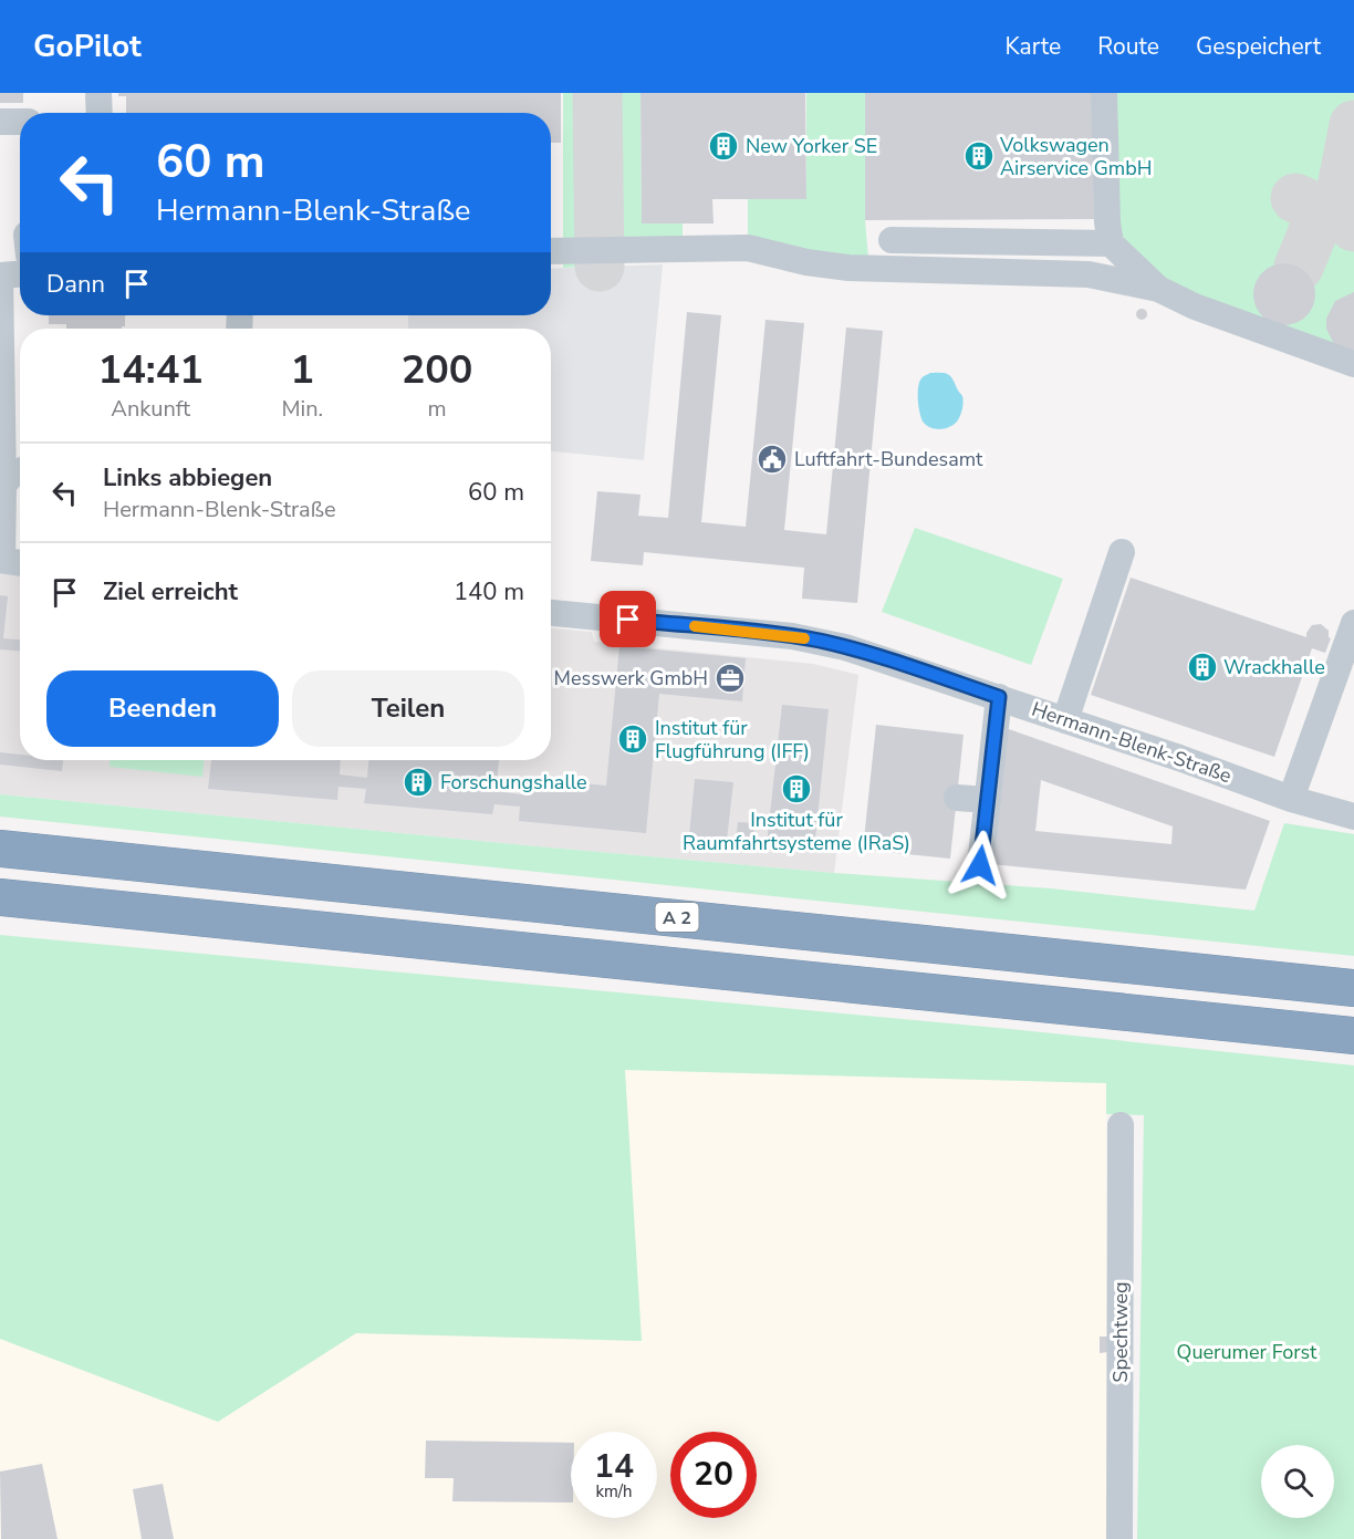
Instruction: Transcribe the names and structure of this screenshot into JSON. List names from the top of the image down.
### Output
{
  "streets": {
    "highway": ["A 2"],
    "street": ["Hermann-Blenk-Straße", "Spechtweg"]
  },
  "parks": ["Querumer Forst"],
  "places": {
    "building": [
      "New Yorker SE",
      "Volkswagen Airservice GmbH",
      "Wrackhalle",
      "Institut für Flugführung (IFF)",
      "Forschungshalle",
      "Institut für Raumfahrtsysteme (IRaS)"
    ],
    "public building": ["Luftfahrt-Bundesamt"],
    "office": ["Messwerk GmbH"]
  },
  "page": {
    "header": "GoPilot",
    "nav": ["Karte", "Route", "Gespeichert"],
    "turn": ["60 m", "Hermann-Blenk-Straße"],
    "then": "Dann",
    "eta": [
      "14:41",
      "Ankunft",
      "1",
      "Min.",
      "200",
      "m"
    ],
    "list": [
      {
        "name": "Links abbiegen",
        "note": "Hermann-Blenk-Straße",
        "value": "60 m"
      },
      {
        "name": "Ziel erreicht",
        "value": "140 m"
      }
    ],
    "buttons": ["Beenden", "Teilen"],
    "speed": "14 km/h",
    "limit": "20"
  }
}
